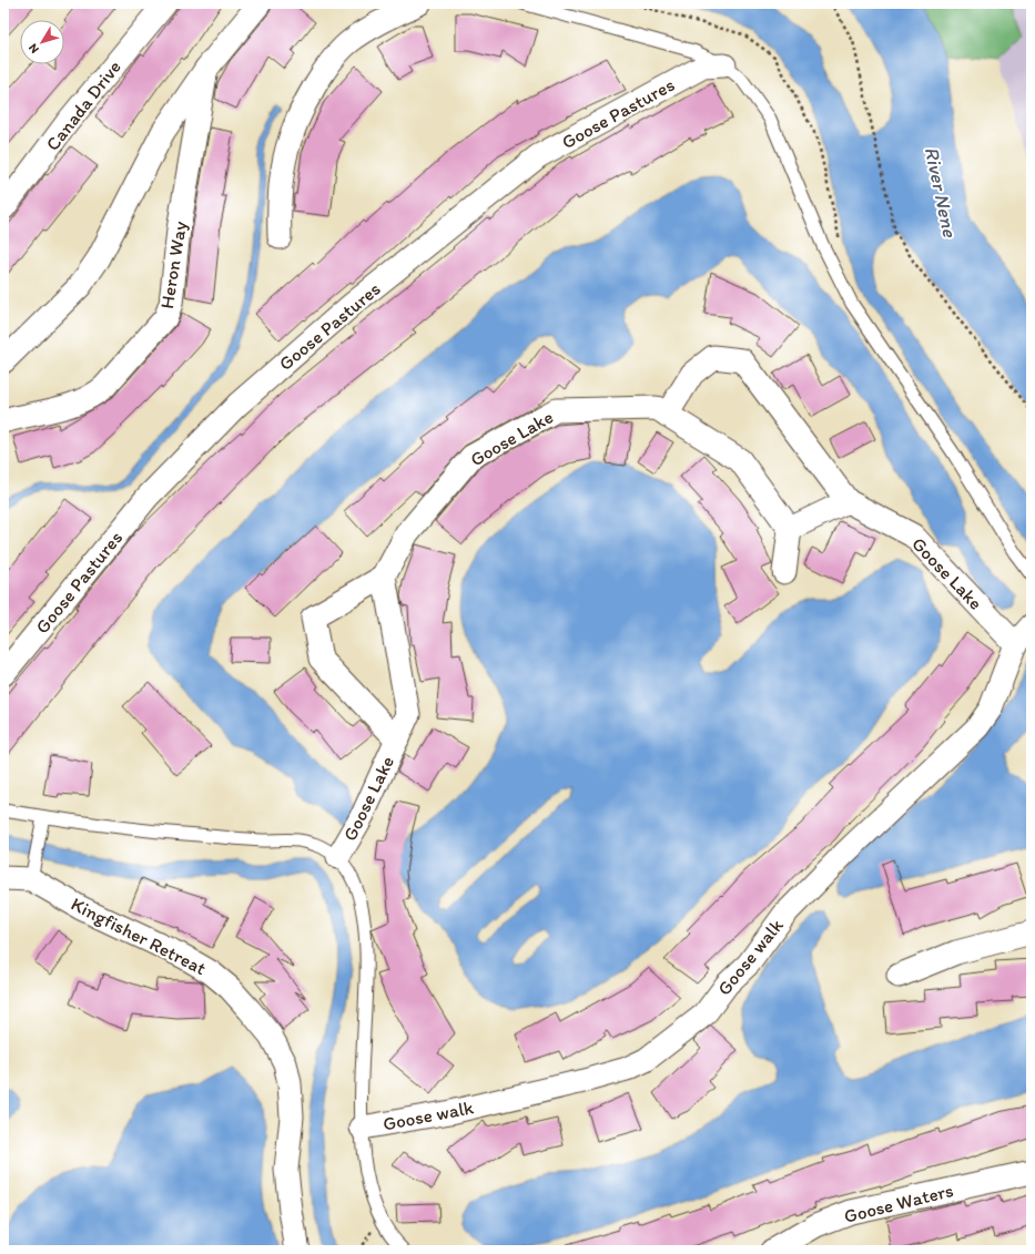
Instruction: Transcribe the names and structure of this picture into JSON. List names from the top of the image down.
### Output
{
  "streets": {
    "street": [
      "Canada Drive",
      "Goose Pastures",
      "Heron Way",
      "Goose Lake",
      "Kingfisher Retreat",
      "Goose walk",
      "Goose Waters"
    ]
  },
  "crossings": [
    ["Goose Lake", "Goose walk"]
  ],
  "water": ["River Nene"],
  "north": "bottom left"
}
